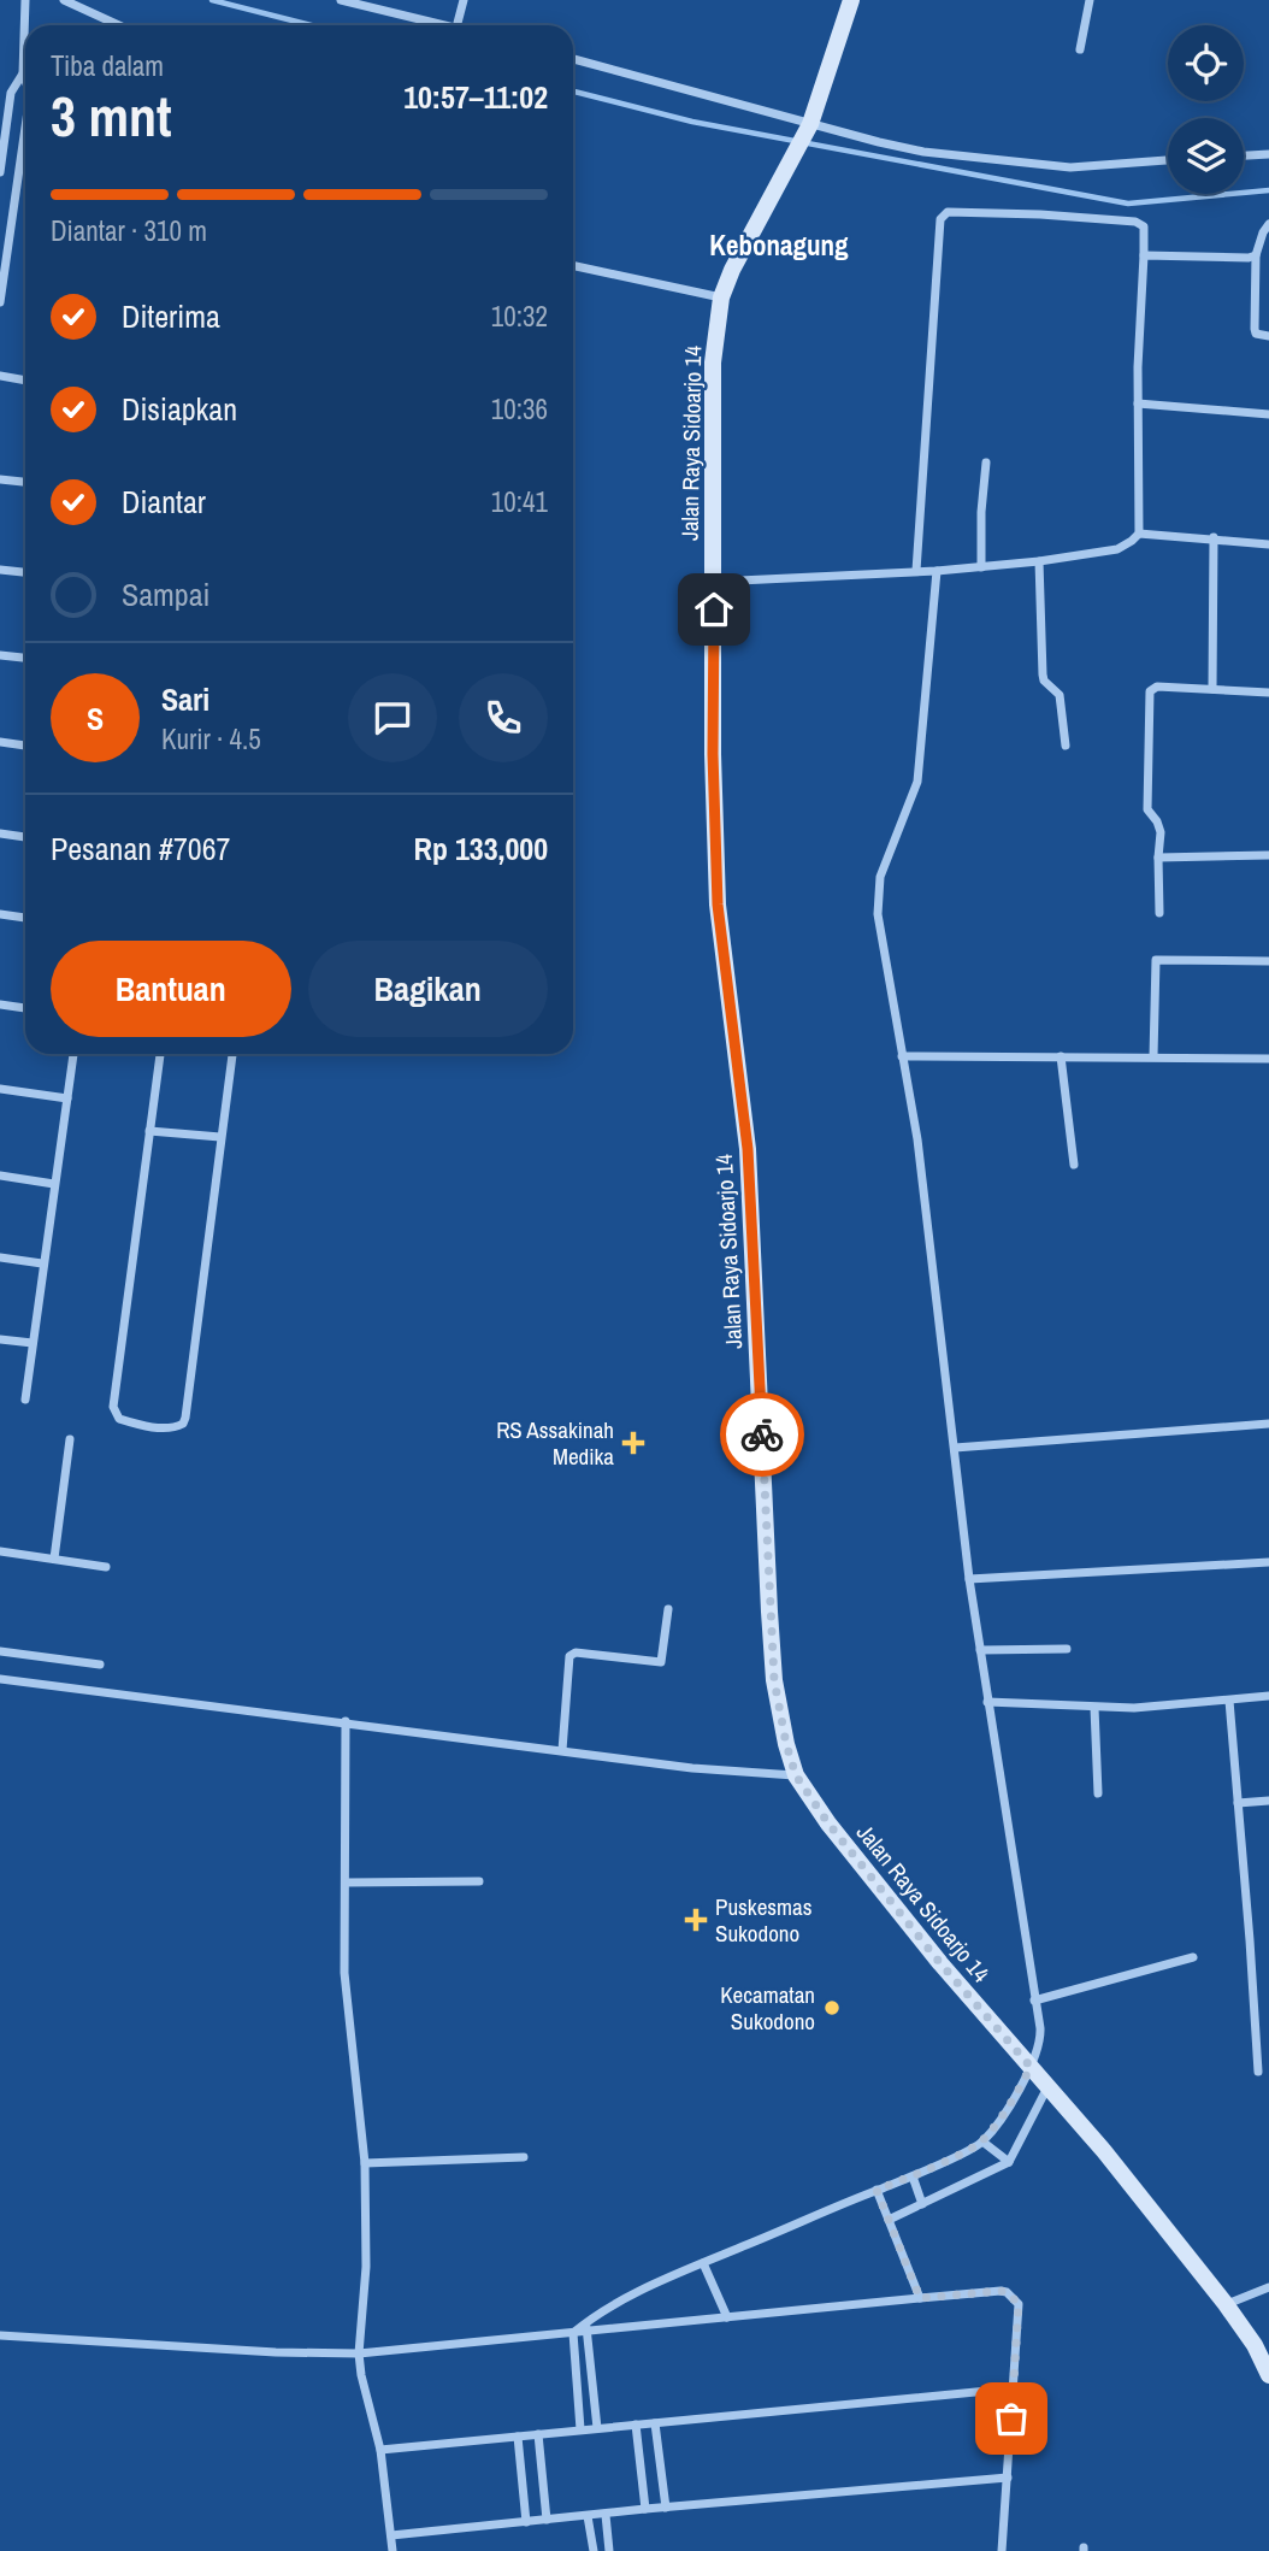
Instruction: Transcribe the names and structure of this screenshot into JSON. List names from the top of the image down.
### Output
{
  "streets": {
    "main road": ["Jalan Raya Sidoarjo 14"]
  },
  "districts": ["Kebonagung"],
  "places": {
    "health": ["RS Assakinah Medika", "Puskesmas Sukodono"],
    "other": ["Kecamatan Sukodono"]
  },
  "page": {
    "heading": ["3 mnt", "Tiba dalam", "10:57–11:02"],
    "panel": [
      "Sari",
      "Kurir · 4.5",
      "Pesanan #7067",
      "Rp 133,000"
    ],
    "bar": "Diantar · 310 m",
    "list": [
      ["Diterima", "10:32"],
      ["Disiapkan", "10:36"],
      ["Diantar", "10:41"],
      "Sampai"
    ],
    "round": "S",
    "buttons": ["Bantuan", "Bagikan"]
  }
}
